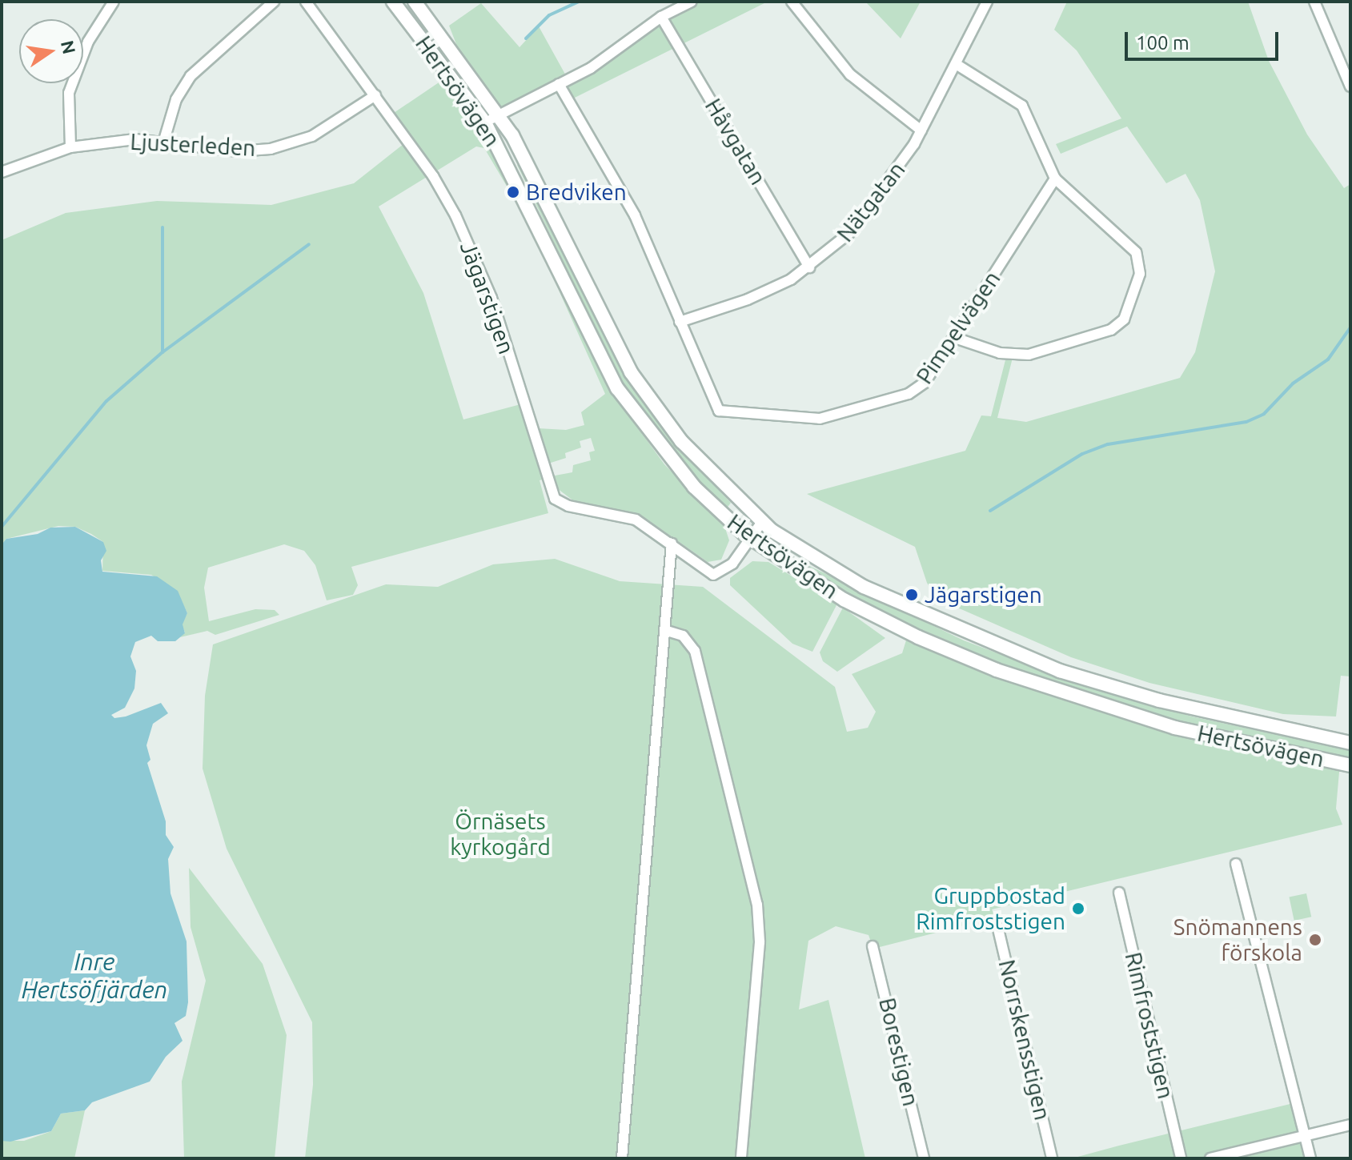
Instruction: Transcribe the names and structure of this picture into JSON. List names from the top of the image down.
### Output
{
  "streets": {
    "main road": ["Hertsövägen"],
    "street": [
      "Håvgatan",
      "Ljusterleden",
      "Nätgatan",
      "Jägarstigen",
      "Pimpelvägen",
      "Rimfroststigen",
      "Norrskensstigen",
      "Borestigen"
    ]
  },
  "crossings": [
    ["Hertsövägen", "Jägarstigen"],
    ["Håvgatan", "Nätgatan"],
    ["Ljusterleden", "Jägarstigen"],
    ["Nätgatan", "Pimpelvägen"]
  ],
  "water": ["Inre Hertsöfjärden"],
  "parks": ["Örnäsets kyrkogård"],
  "places": [
    "Bredviken",
    "Jägarstigen",
    "Gruppbostad Rimfroststigen",
    "Snömannens förskola"
  ],
  "scale_bar": "100 m",
  "north": "right"
}
